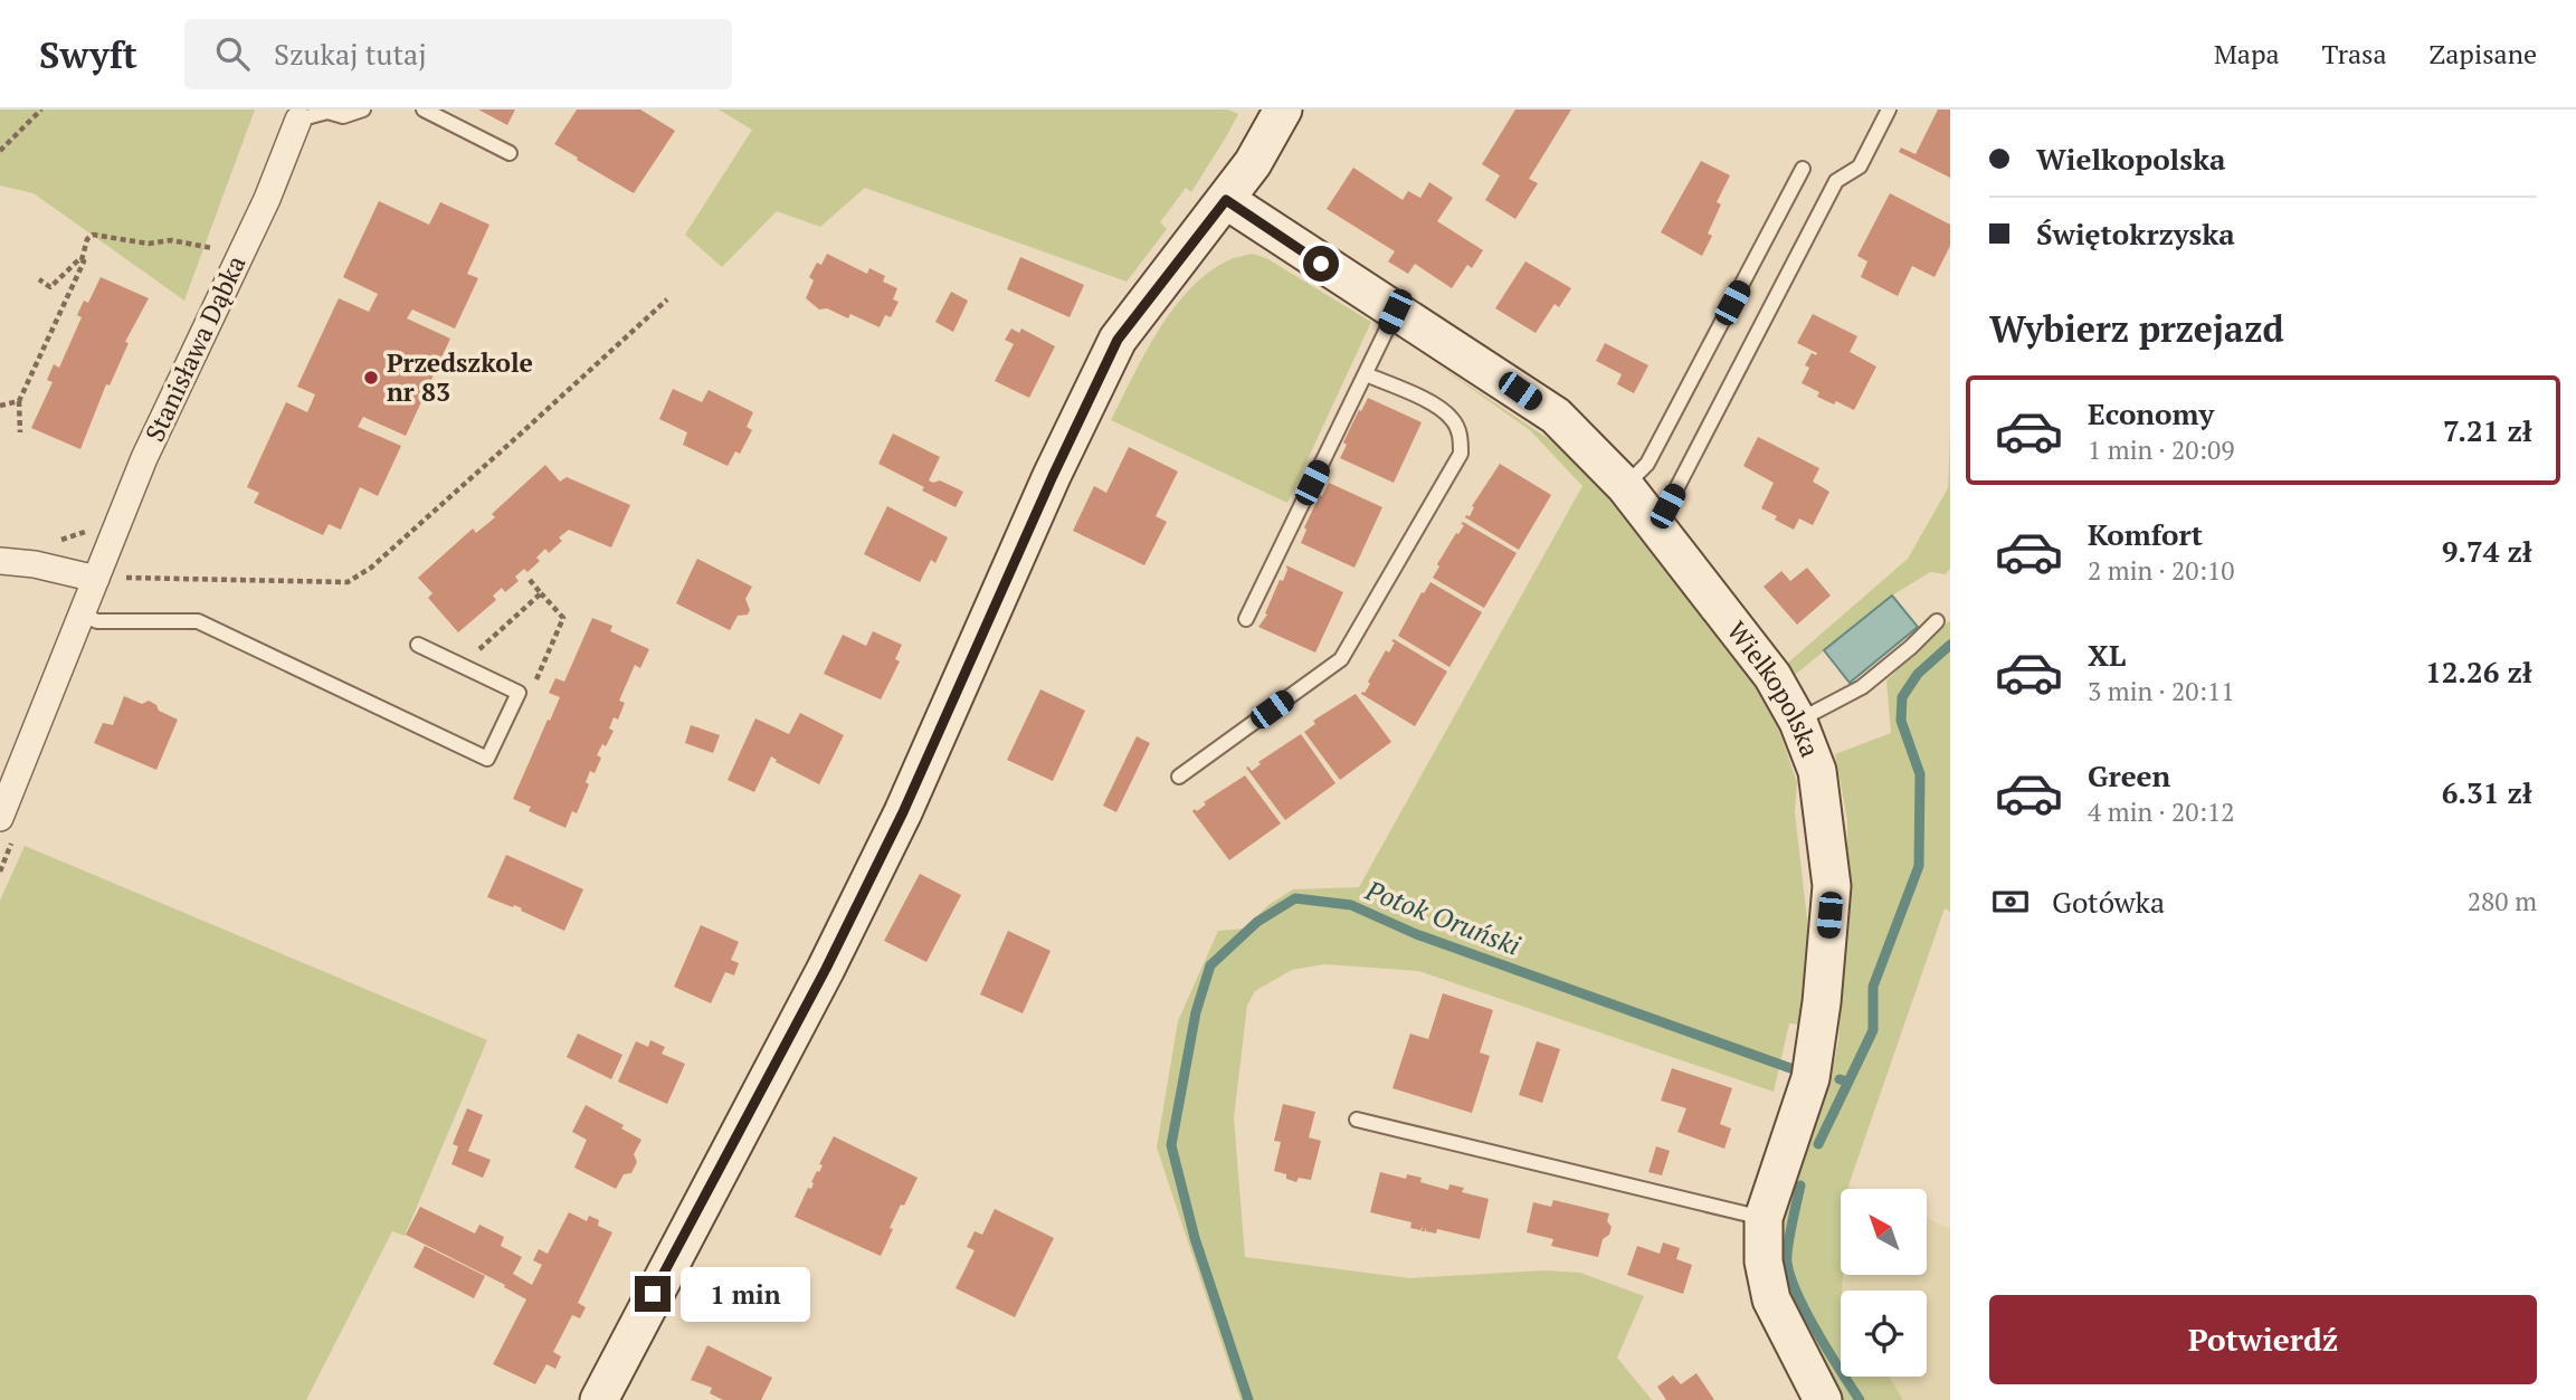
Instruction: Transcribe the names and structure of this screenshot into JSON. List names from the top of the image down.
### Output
{
  "streets": {
    "street": ["Stanisława Dąbka", "Wielkopolska"]
  },
  "water": ["Potok Oruński"],
  "places": ["Przedszkole nr 83"],
  "north": "top left",
  "page": {
    "header": "Swyft",
    "search": "Szukaj tutaj",
    "nav": ["Mapa", "Trasa", "Zapisane"],
    "banner": ["Wielkopolska", "Świętokrzyska"],
    "heading": "Wybierz przejazd",
    "list": [
      {
        "name": "Economy",
        "note": "1 min · 20:09",
        "value": "7.21 zł"
      },
      {
        "name": "Komfort",
        "note": "2 min · 20:10",
        "value": "9.74 zł"
      },
      {
        "name": "XL",
        "note": "3 min · 20:11",
        "value": "12.26 zł"
      },
      {
        "name": "Green",
        "note": "4 min · 20:12",
        "value": "6.31 zł"
      }
    ],
    "pay": ["Gotówka", "280 m"],
    "bubble": "1 min",
    "buttons": "Potwierdź"
  }
}
